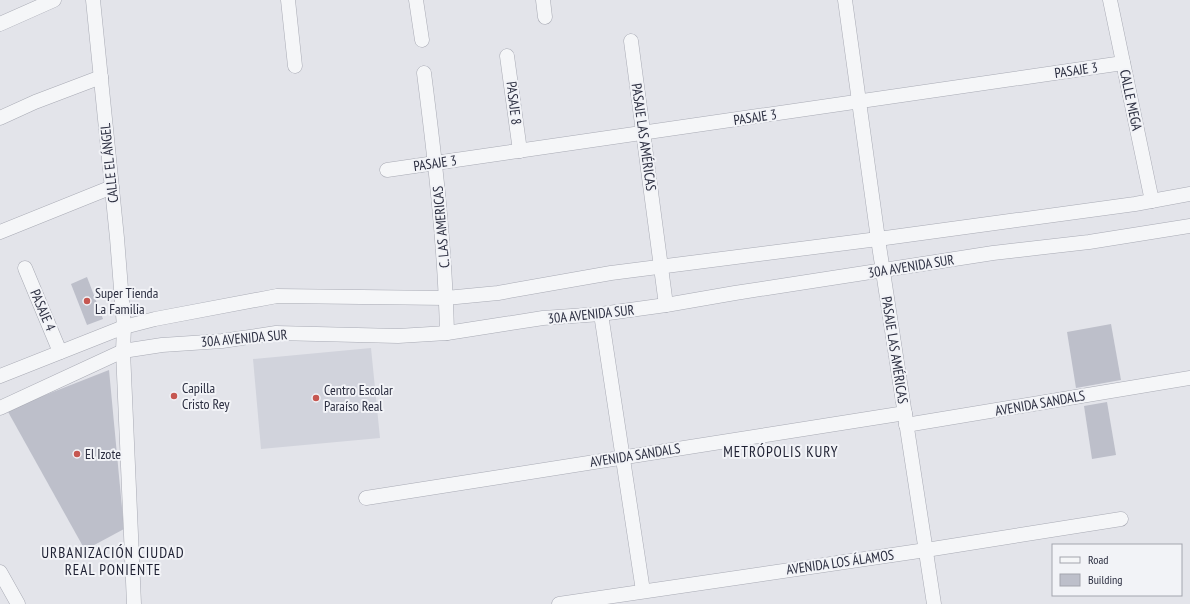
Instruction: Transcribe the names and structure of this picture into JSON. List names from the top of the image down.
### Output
{
  "streets": {
    "street": [
      "PASAJE 3",
      "CALLE MEGA",
      "PASAJE 8",
      "PASAJE LAS AMÉRICAS",
      "CALLE EL ÁNGEL",
      "C. LAS AMERICAS",
      "30A AVENIDA SUR",
      "PASAJE 4",
      "AVENIDA SANDALS",
      "AVENIDA LOS ÁLAMOS"
    ]
  },
  "crossings": [
    ["PASAJE 3", "CALLE MEGA"],
    ["PASAJE 3", "PASAJE 8"],
    ["PASAJE 3", "PASAJE LAS AMÉRICAS"],
    ["PASAJE 3", "C. LAS AMERICAS"],
    ["PASAJE LAS AMÉRICAS", "30A AVENIDA SUR"],
    ["PASAJE LAS AMÉRICAS", "AVENIDA SANDALS"],
    ["PASAJE LAS AMÉRICAS", "AVENIDA LOS ÁLAMOS"],
    ["CALLE EL ÁNGEL", "30A AVENIDA SUR"],
    ["C. LAS AMERICAS", "30A AVENIDA SUR"]
  ],
  "districts": ["METRÓPOLIS KURY", "URBANIZACIÓN CIUDAD REAL PONIENTE"],
  "places": [
    "Super Tienda La Familia",
    "Capilla Cristo Rey",
    "Centro Escolar Paraíso Real",
    "El Izote"
  ],
  "legend": ["Road", "Building"]
}
